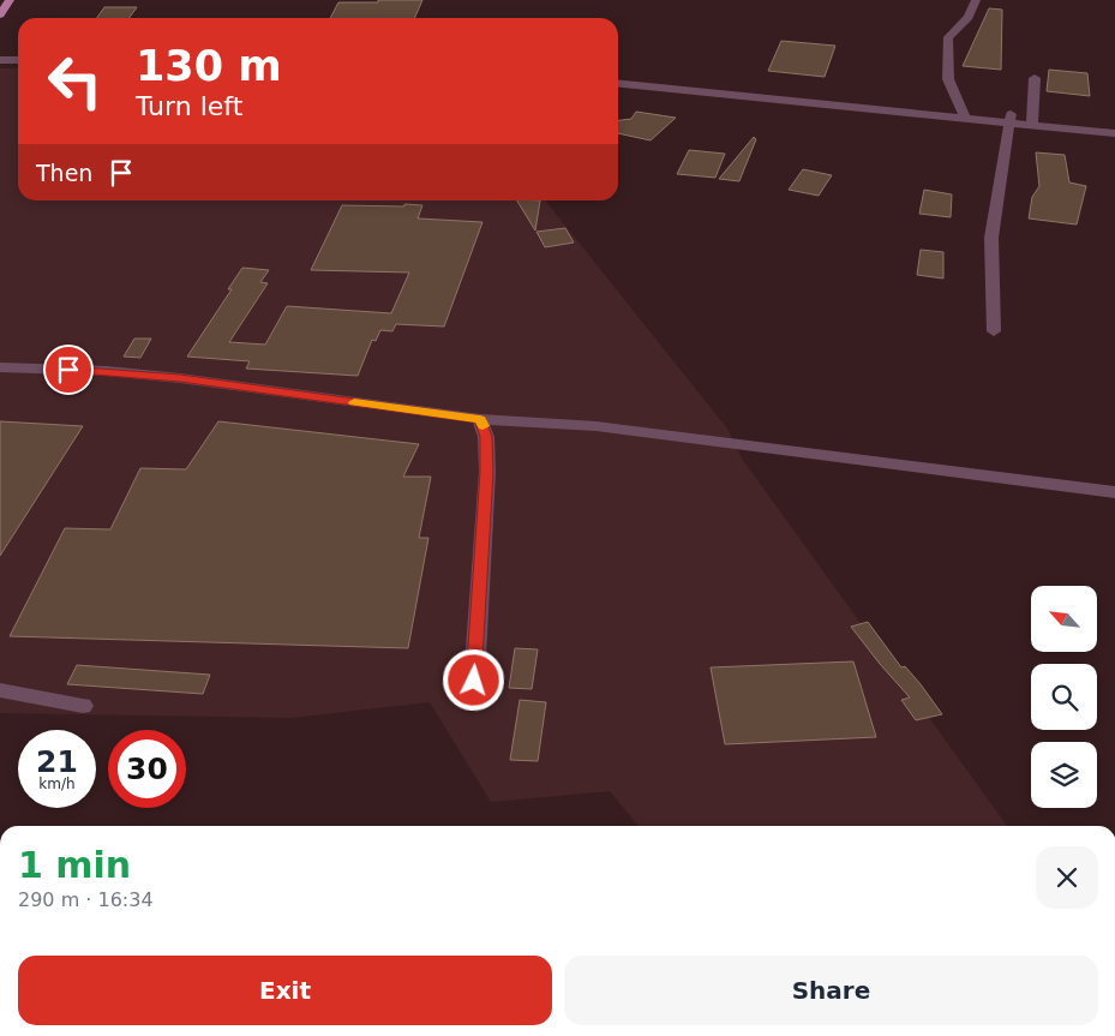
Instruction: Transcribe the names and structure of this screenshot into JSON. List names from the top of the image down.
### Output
{
  "north": "top left",
  "page": {
    "turn": ["130 m", "Turn left"],
    "then": "Then",
    "speed": "21 km/h",
    "limit": "30",
    "heading": ["1 min", "290 m · 16:34"],
    "buttons": ["Exit", "Share"]
  }
}
